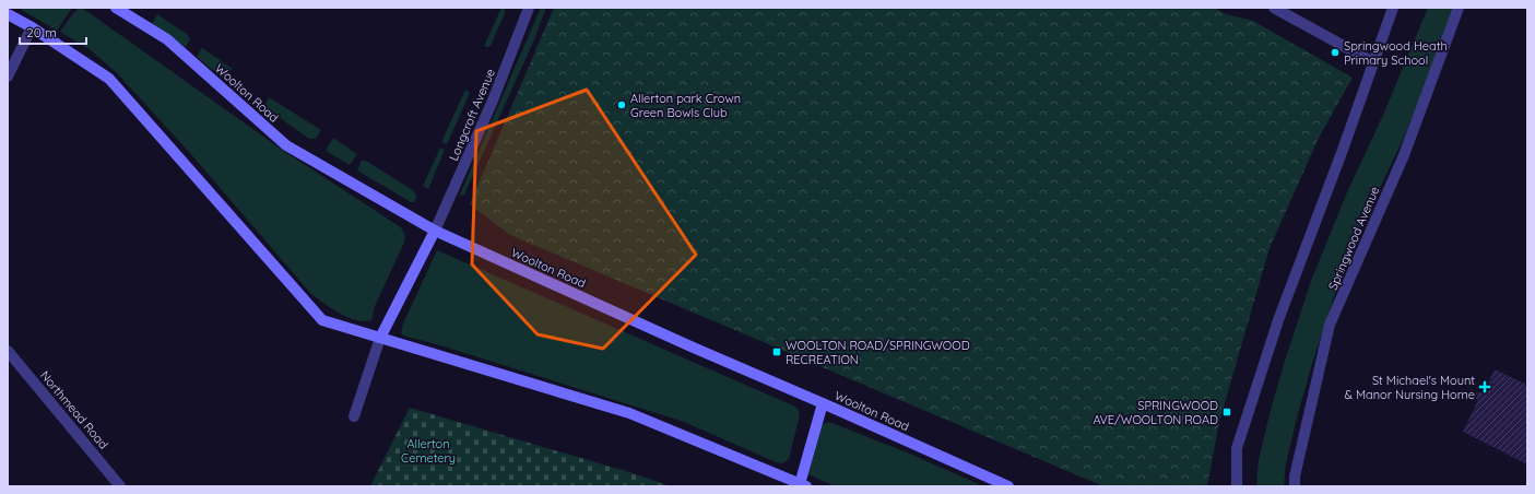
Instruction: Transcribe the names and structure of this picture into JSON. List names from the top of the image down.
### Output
{
  "streets": {
    "main road": ["Woolton Road"],
    "street": ["Longcroft Avenue", "Springwood Avenue", "Northmead Road"]
  },
  "crossings": [
    ["Woolton Road", "Longcroft Avenue"]
  ],
  "parks": ["Allerton Cemetery"],
  "places": {
    "other": ["Springwood Heath Primary School", "Allerton park Crown Green Bowls Club"],
    "transit": ["WOOLTON ROAD/SPRINGWOOD RECREATION", "SPRINGWOOD AVE/WOOLTON ROAD"],
    "health": ["St Michael's Mount & Manor Nursing Home"]
  },
  "scale_bar": "20 m"
}
